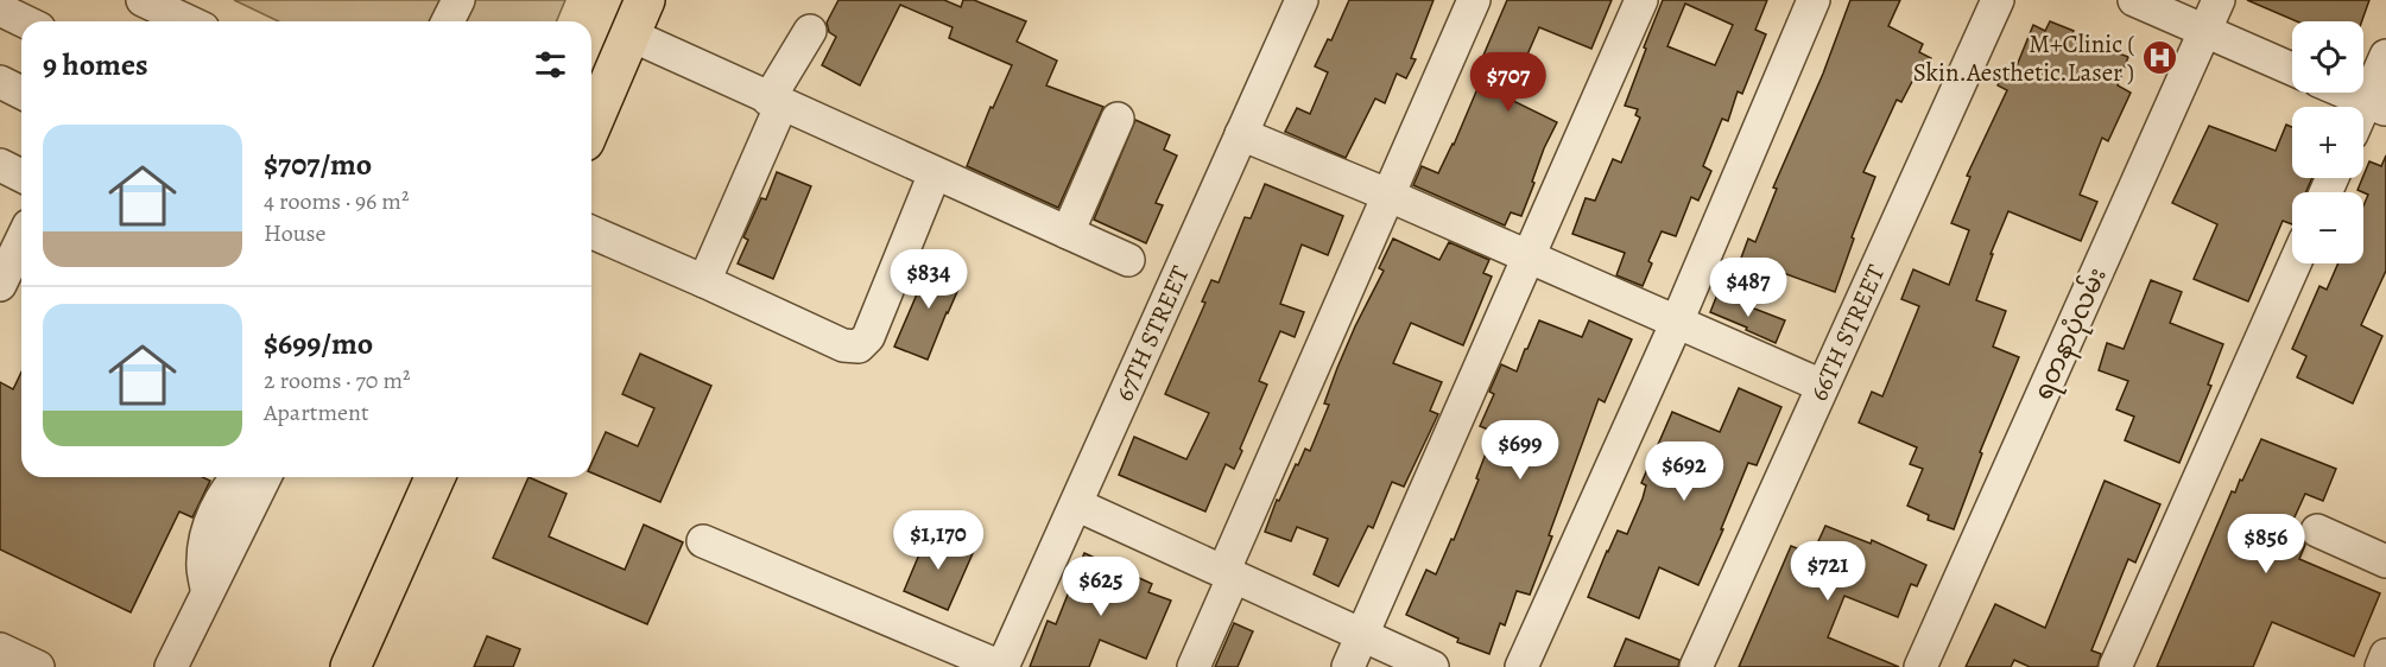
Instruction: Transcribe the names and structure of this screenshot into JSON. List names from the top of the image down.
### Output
{
  "streets": {
    "street": ["67TH STREET", "66TH STREET", "ရတနာပုံလမ်း"]
  },
  "places": {
    "hospital": ["M+Clinic ( Skin.Aesthetic.Laser )"]
  },
  "page": {
    "map_buttons": ["+", "−"],
    "heading": "9 homes",
    "price": [
      "$707",
      "$834",
      "$487",
      "$699",
      "$692",
      "$1,170",
      "$856",
      "$721",
      "$625"
    ],
    "list": [
      {
        "name": "$707/mo",
        "note": "4 rooms · 96 m² · House"
      },
      {
        "name": "$699/mo",
        "note": "2 rooms · 70 m² · Apartment"
      }
    ]
  }
}
